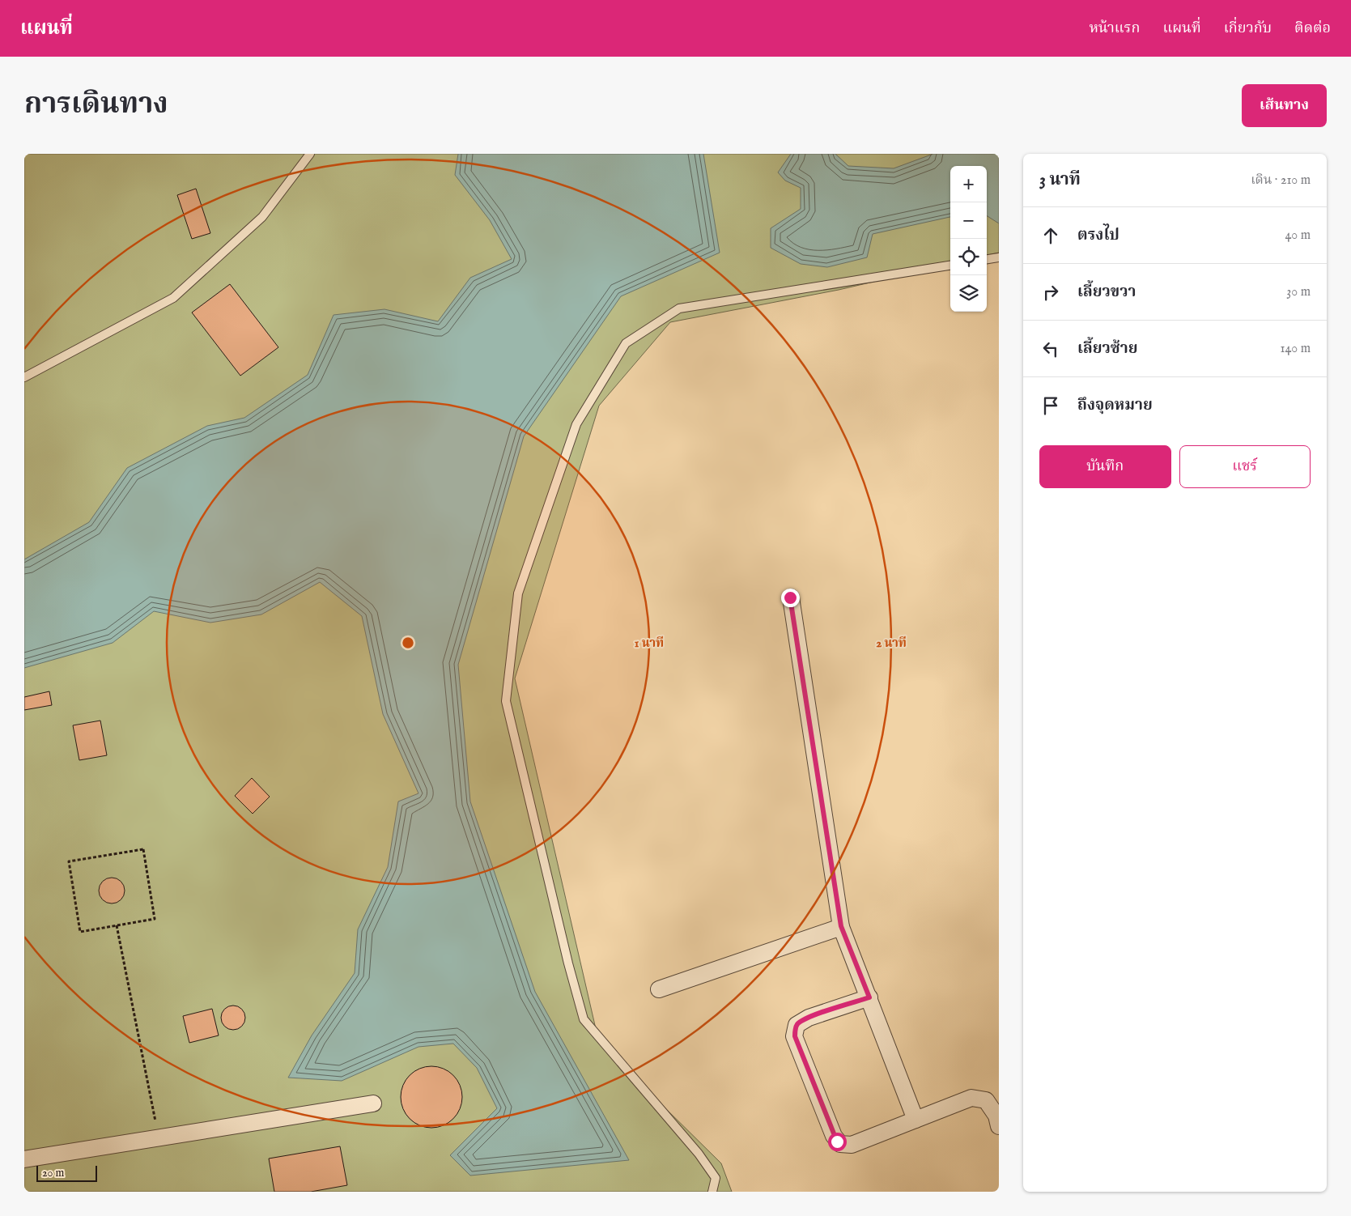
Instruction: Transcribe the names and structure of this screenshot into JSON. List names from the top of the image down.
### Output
{
  "scale_bar": "20 m",
  "page": {
    "header": "แผนที่",
    "nav": [
      "หน้าแรก",
      "แผนที่",
      "เกี่ยวกับ",
      "ติดต่อ"
    ],
    "title": "การเดินทาง",
    "buttons": [
      "เส้นทาง",
      ["บันทึก", "แชร์"]
    ],
    "heading": ["3 นาที", "เดิน · 210 m"],
    "map_buttons": ["+", "−"],
    "list": [
      ["ตรงไป", "40 m"],
      ["เลี้ยวขวา", "30 m"],
      ["เลี้ยวซ้าย", "140 m"],
      "ถึงจุดหมาย"
    ],
    "scale": "20 m"
  },
  "rings": ["1 นาที", "2 นาที"]
}
